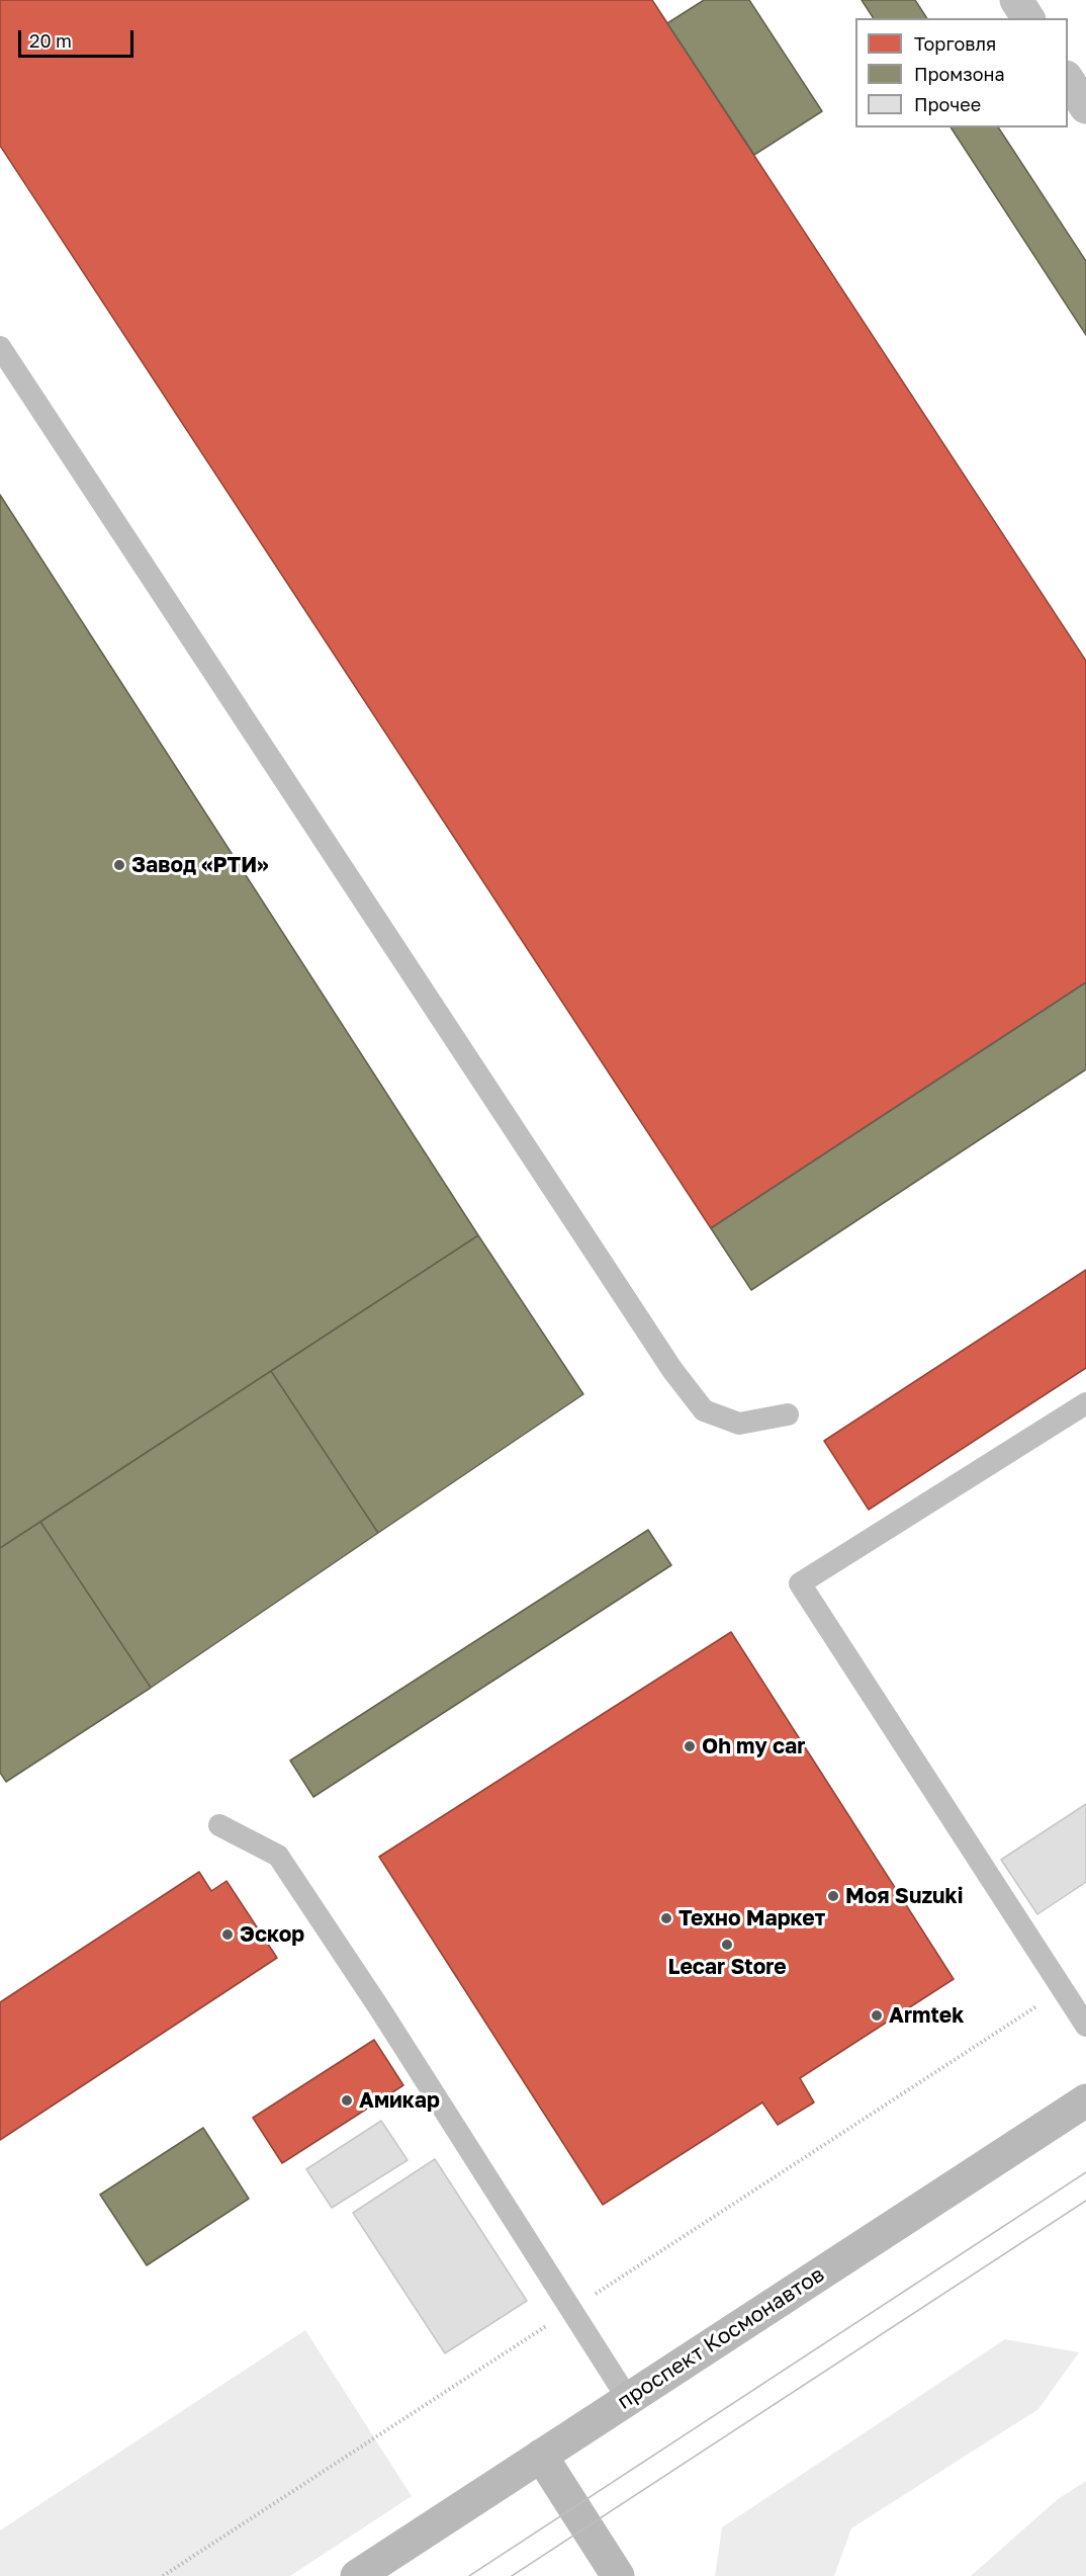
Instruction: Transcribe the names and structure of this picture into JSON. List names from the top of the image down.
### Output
{
  "streets": {
    "main road": ["проспект Космонавтов"]
  },
  "places": [
    "Завод «РТИ»",
    "Oh my car",
    "Моя Suzuki",
    "Техно Маркет",
    "Эскор",
    "Lecar Store",
    "Armtek",
    "Амикар"
  ],
  "legend": ["Торговля", "Промзона", "Прочее"],
  "scale_bar": "20 m"
}
